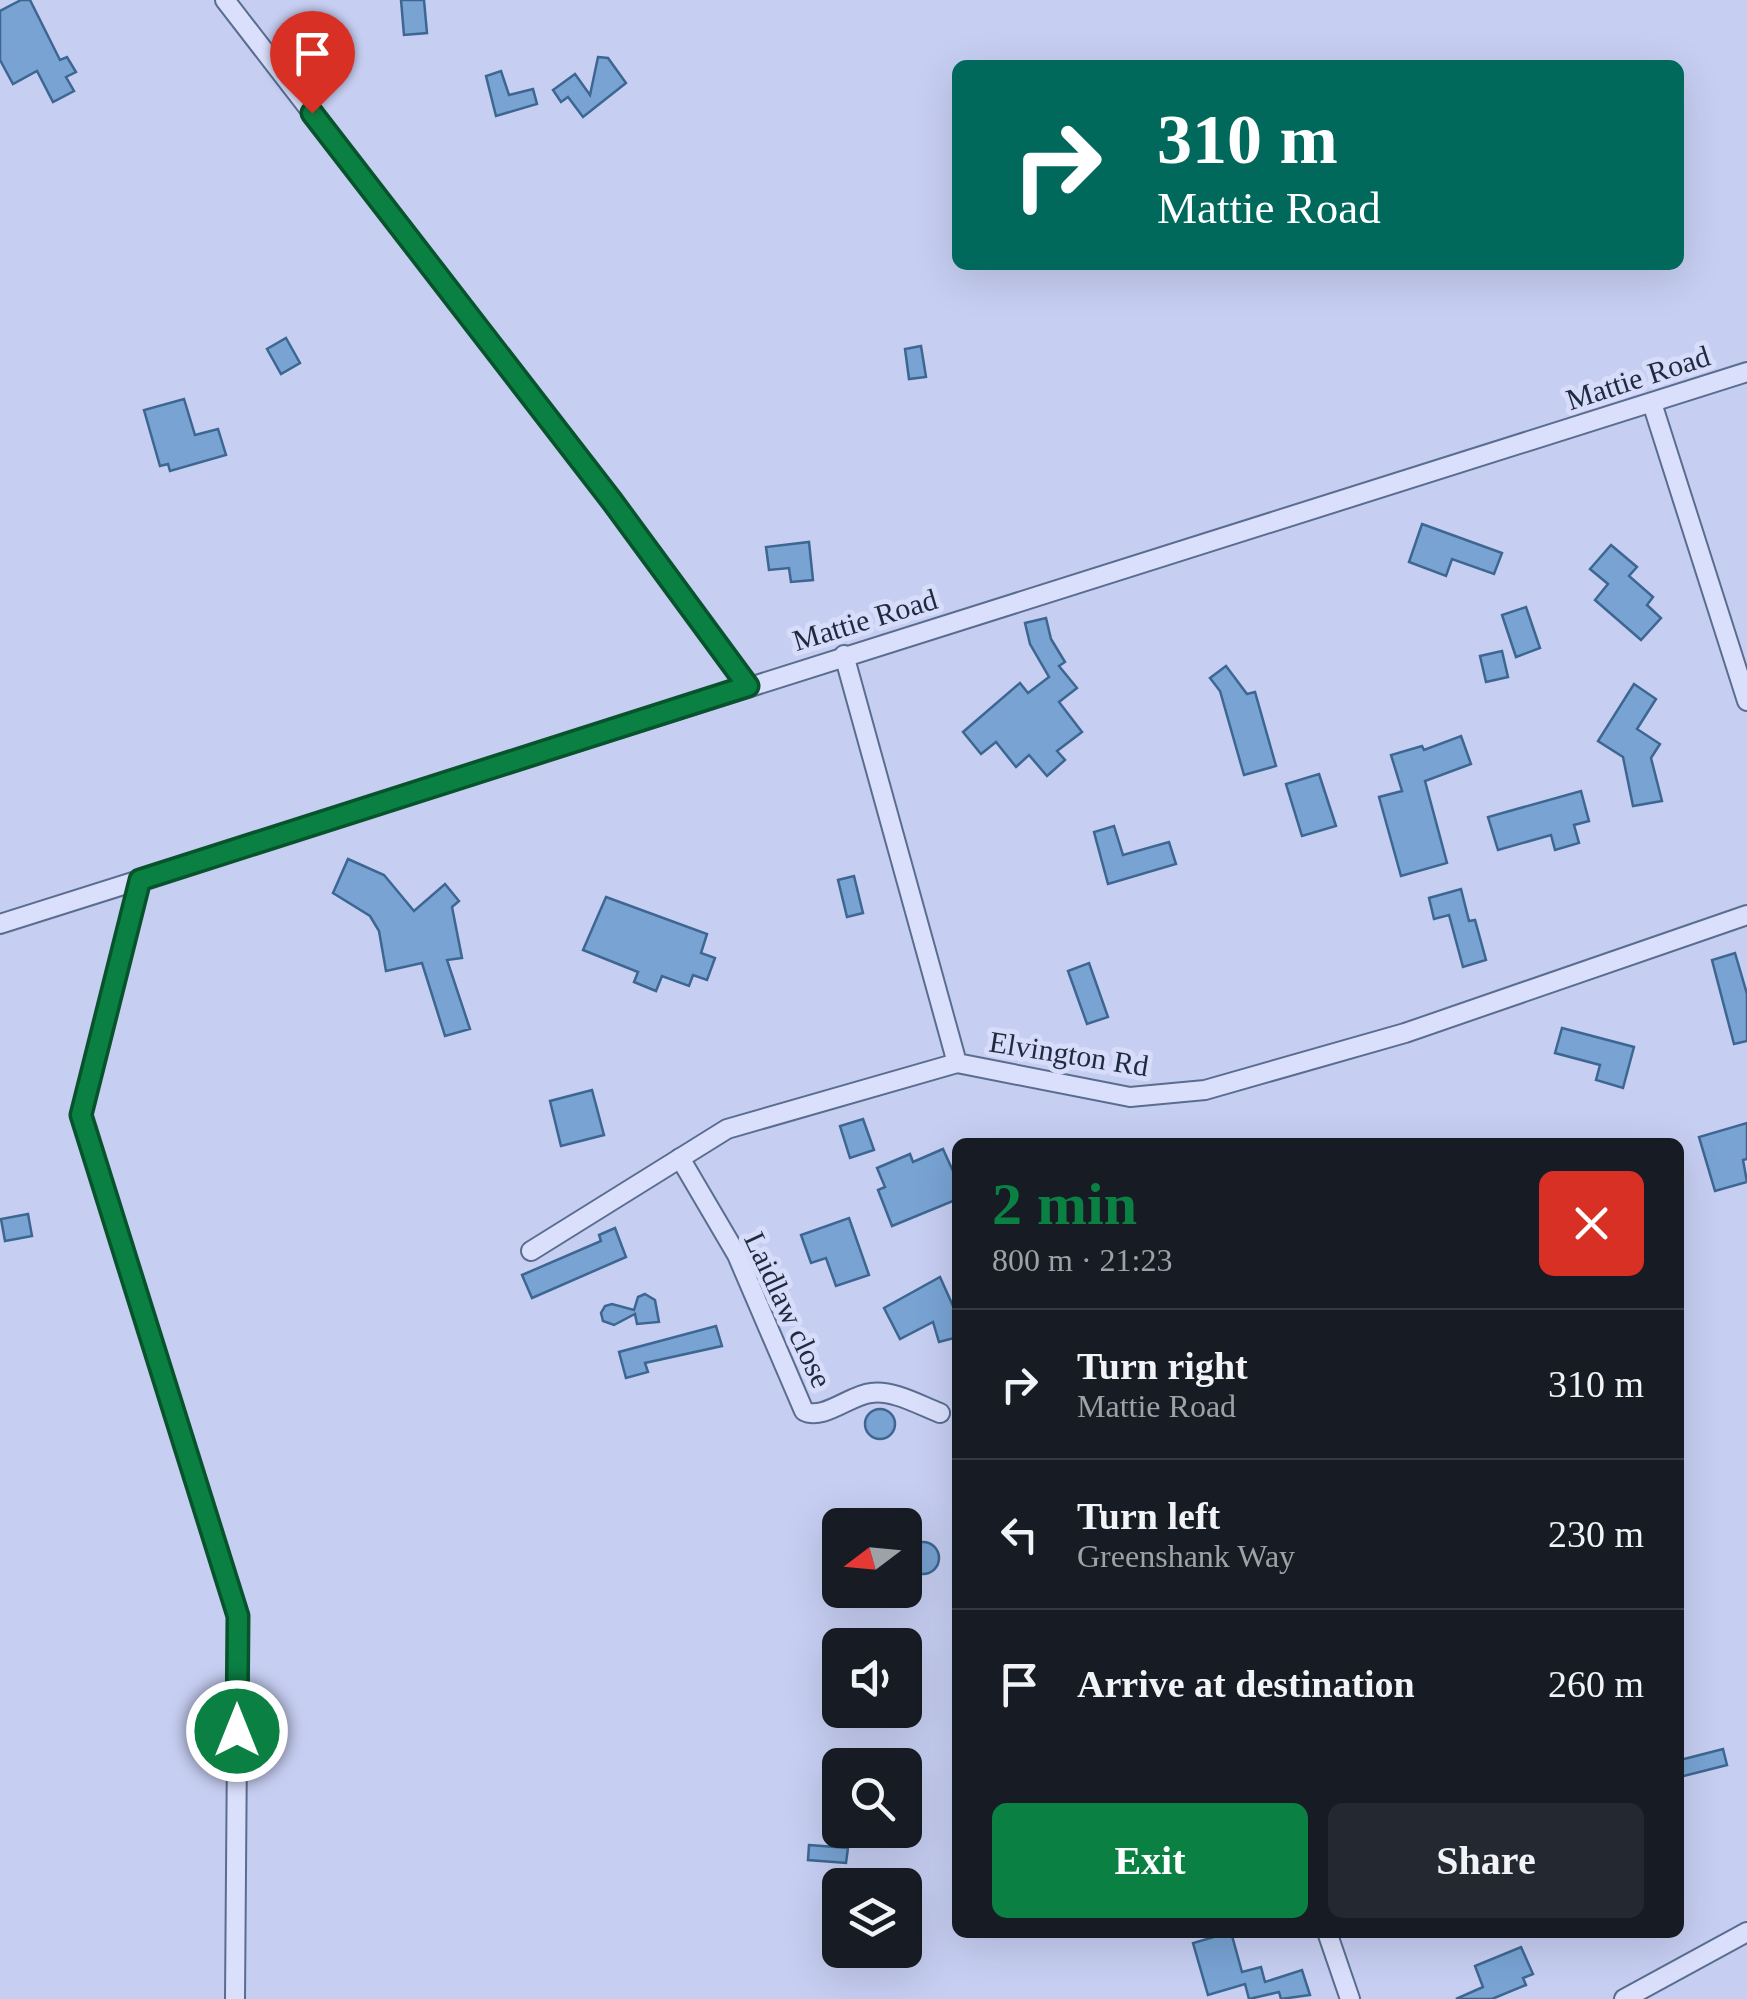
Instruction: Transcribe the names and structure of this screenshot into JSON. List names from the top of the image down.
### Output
{
  "streets": {
    "street": ["Mattie Road", "Elvington Rd", "Laidlaw close"]
  },
  "crossings": [
    ["Mattie Road", "Elvington Rd"]
  ],
  "north": "left",
  "page": {
    "turn": ["310 m", "Mattie Road"],
    "heading": ["2 min", "800 m · 21:23"],
    "list": [
      {
        "name": "Turn right",
        "note": "Mattie Road",
        "value": "310 m"
      },
      {
        "name": "Turn left",
        "note": "Greenshank Way",
        "value": "230 m"
      },
      {
        "name": "Arrive at destination",
        "value": "260 m"
      }
    ],
    "buttons": ["Exit", "Share"]
  }
}
